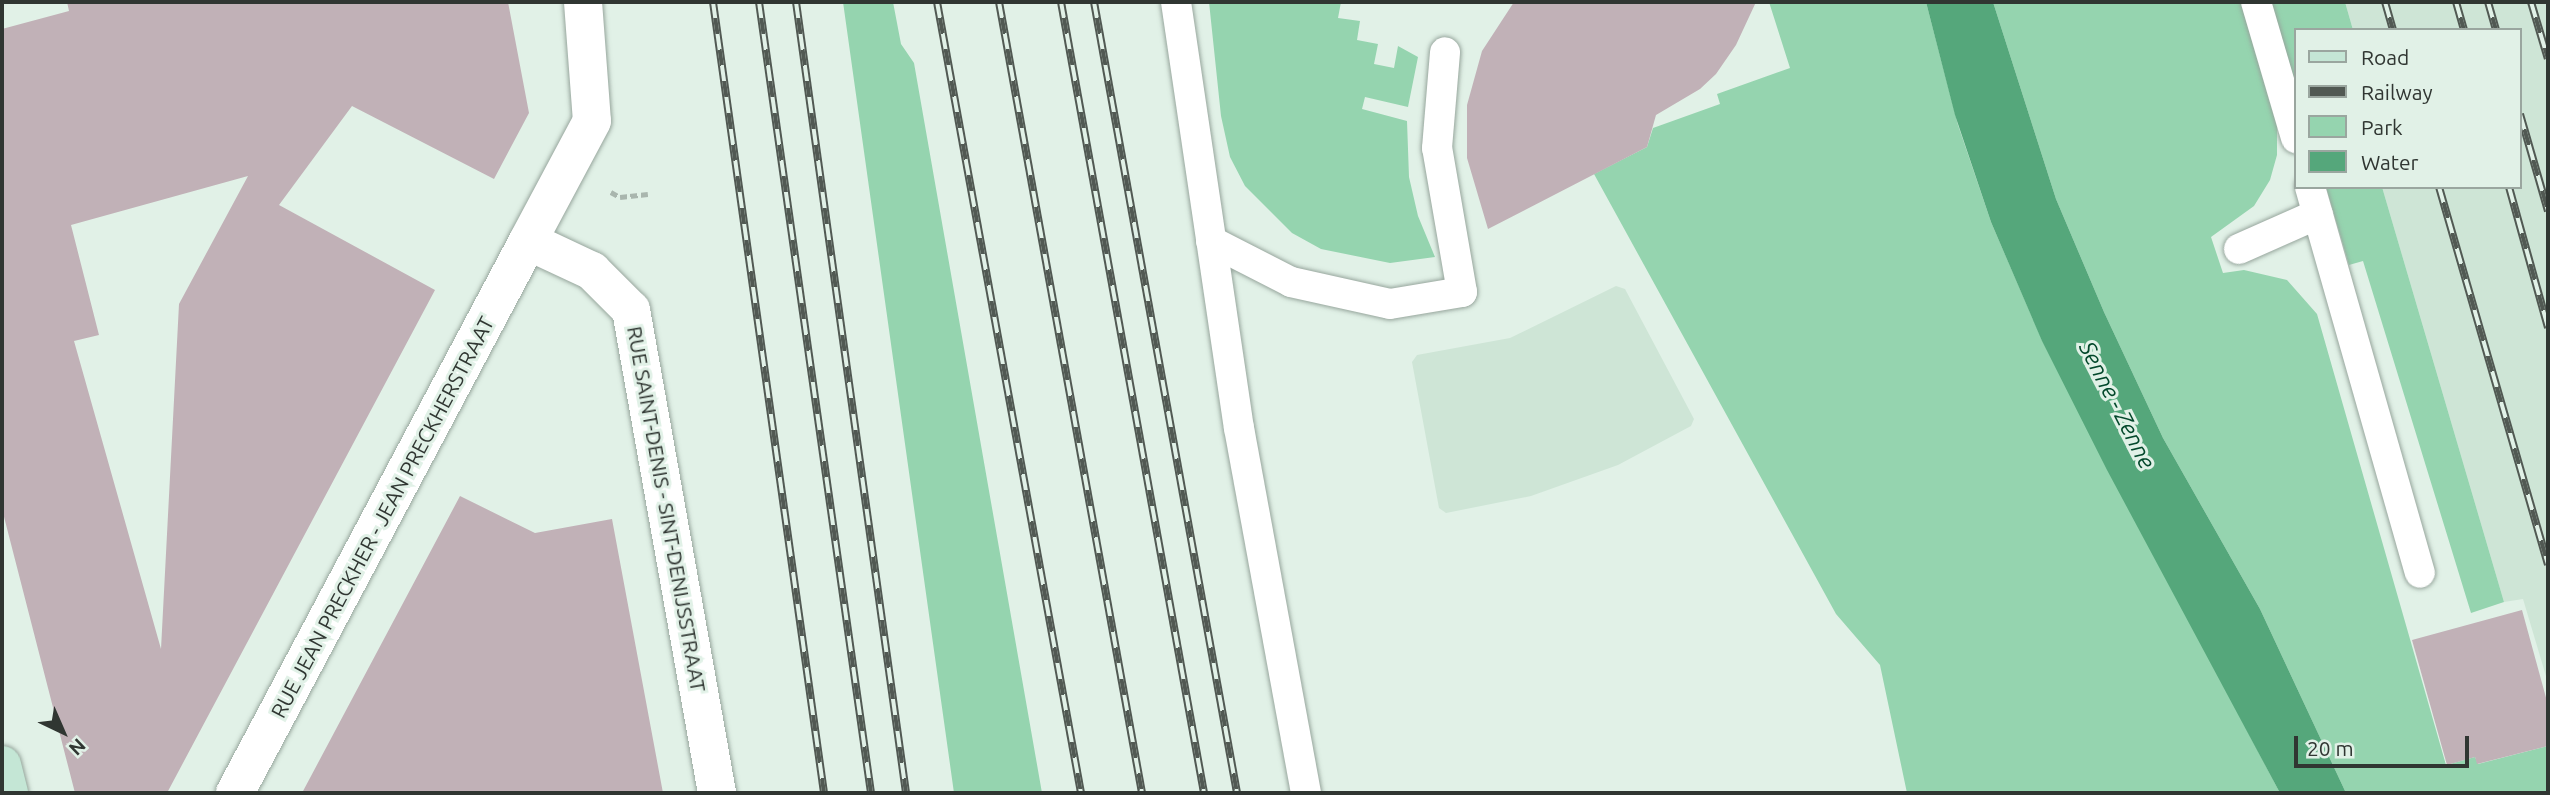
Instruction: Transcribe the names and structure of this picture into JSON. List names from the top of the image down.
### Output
{
  "streets": {
    "street": ["RUE SAINT-DENIS - SINT-DENIJSSTRAAT", "RUE JEAN PRECKHER - JEAN PRECKHERSTRAAT"]
  },
  "crossings": [
    ["RUE SAINT-DENIS - SINT-DENIJSSTRAAT", "RUE JEAN PRECKHER - JEAN PRECKHERSTRAAT"]
  ],
  "water": ["Senne - Zenne"],
  "legend": [
    "Road",
    "Railway",
    "Park",
    "Water"
  ],
  "scale_bar": "20 m",
  "north": "bottom right"
}
